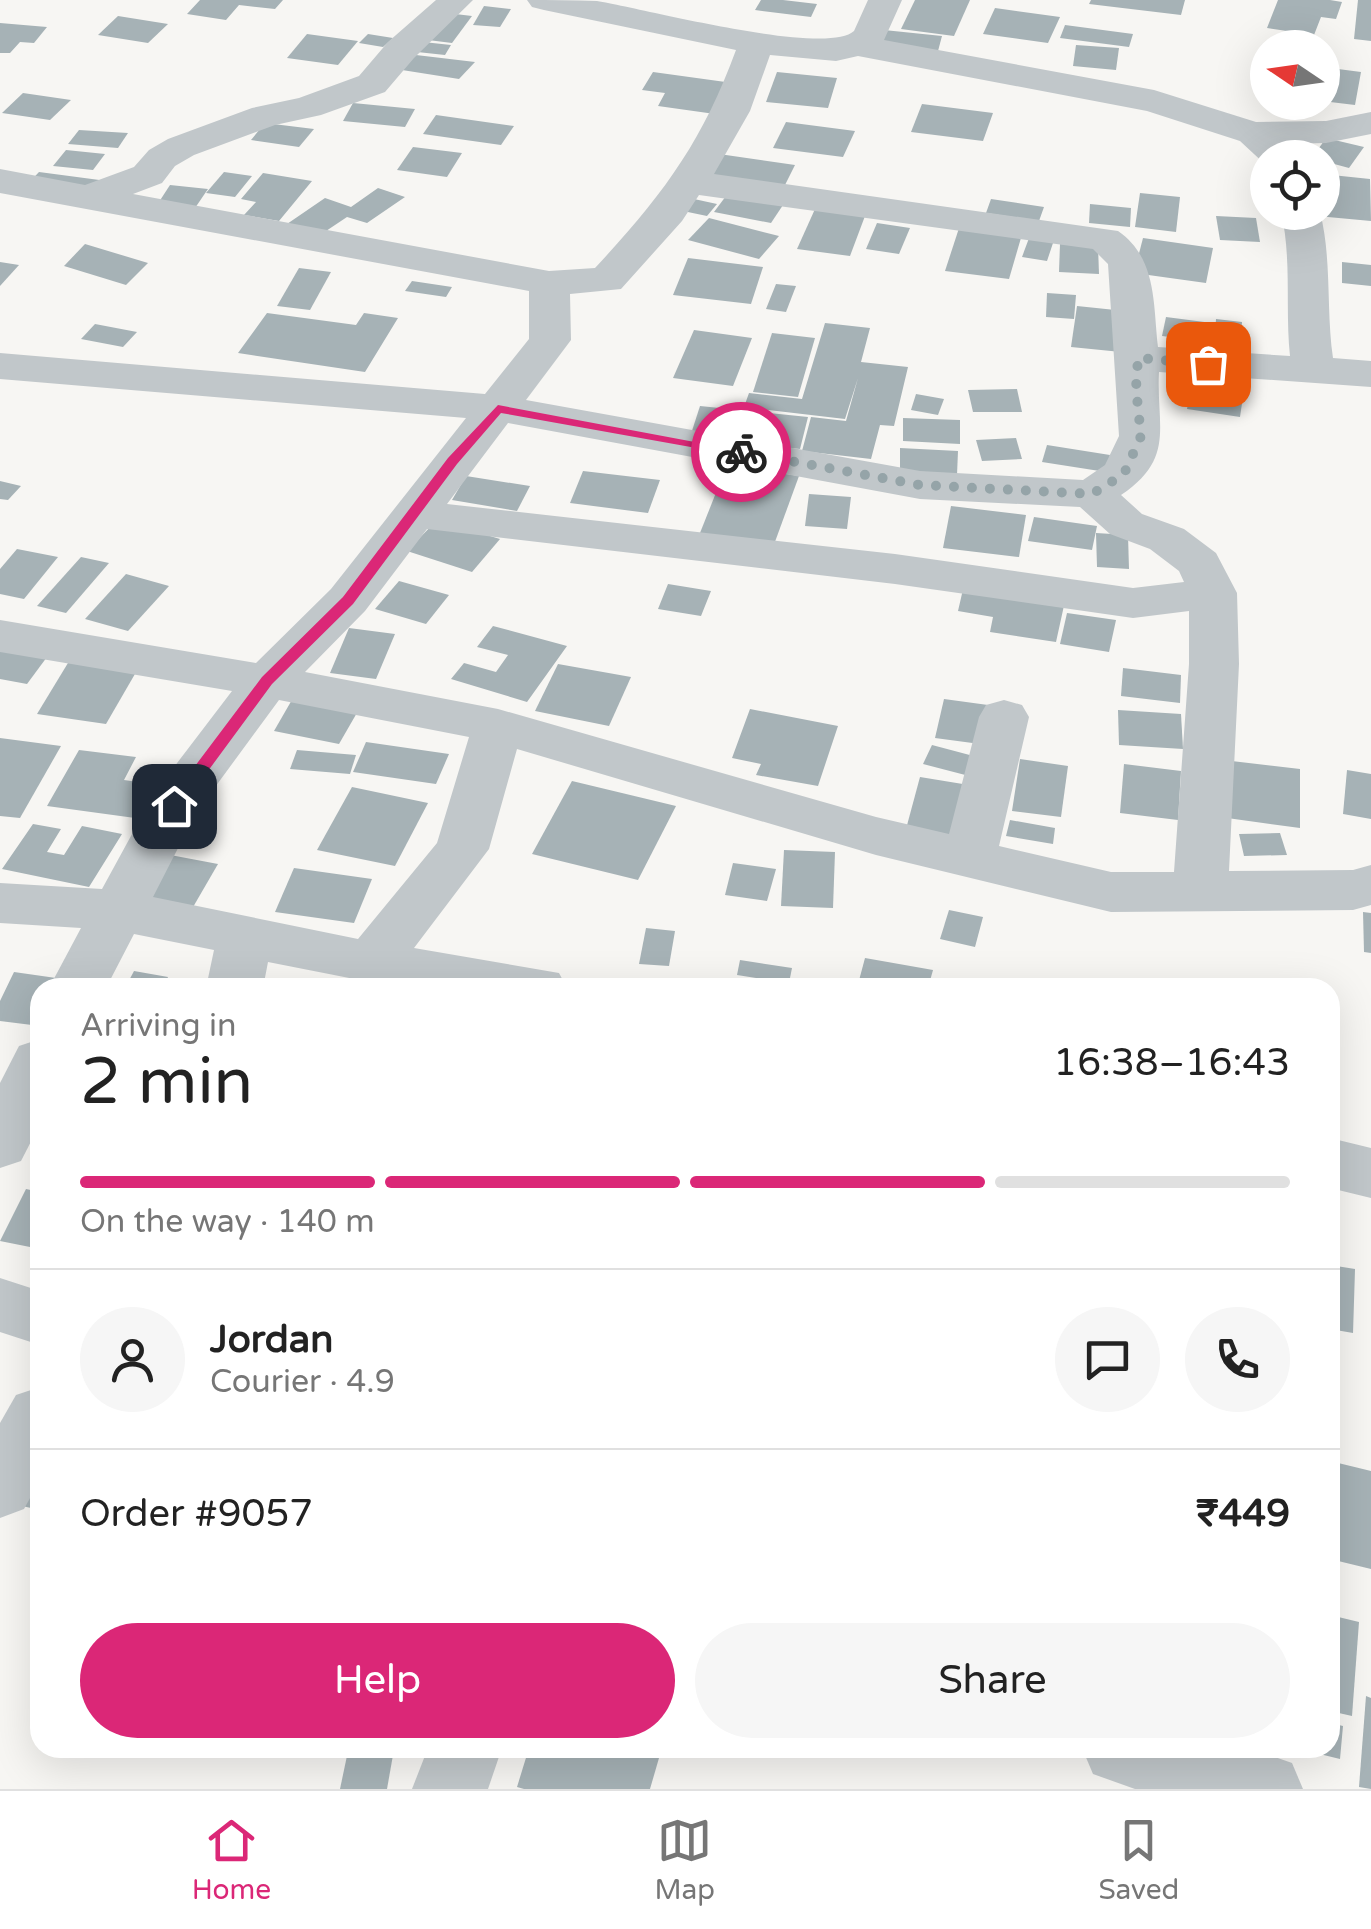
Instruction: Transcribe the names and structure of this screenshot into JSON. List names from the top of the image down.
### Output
{
  "north": "left",
  "page": {
    "heading": ["2 min", "Arriving in", "16:38–16:43"],
    "panel": [
      "Jordan",
      "Courier · 4.9",
      "Order #9057",
      "₹449"
    ],
    "bar": "On the way · 140 m",
    "buttons": ["Help", "Share"],
    "tabs": ["Home", "Map", "Saved"]
  }
}
